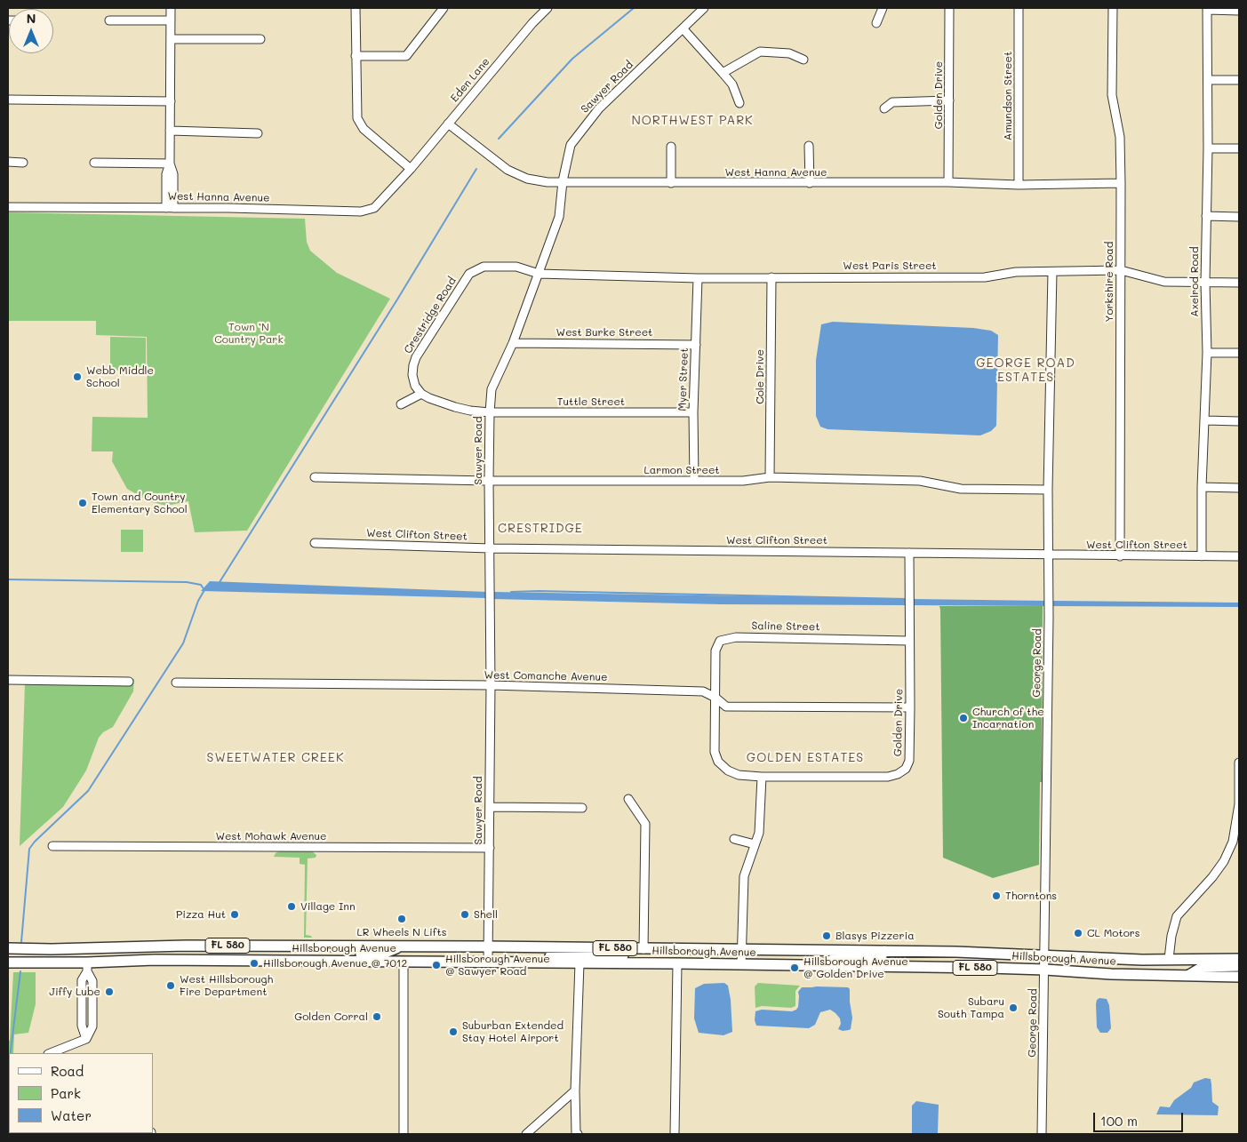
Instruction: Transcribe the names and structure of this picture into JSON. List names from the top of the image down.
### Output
{
  "streets": {
    "main road": ["FL 580", "Hillsborough Avenue"],
    "street": [
      "Eden Lane",
      "Sawyer Road",
      "Golden Drive",
      "Amundson Street",
      "West Hanna Avenue",
      "West Paris Street",
      "Yorkshire Road",
      "Axelrod Road",
      "Crestridge Road",
      "West Burke Street",
      "Cole Drive",
      "Myer Street",
      "Tuttle Street",
      "Larmon Street",
      "West Clifton Street",
      "Saline Street",
      "George Road",
      "West Comanche Avenue",
      "West Mohawk Avenue"
    ]
  },
  "crossings": [
    ["Eden Lane", "West Hanna Avenue"],
    ["Sawyer Road", "West Hanna Avenue"],
    ["Sawyer Road", "West Paris Street"],
    ["Sawyer Road", "Crestridge Road"],
    ["Sawyer Road", "West Burke Street"],
    ["Sawyer Road", "Tuttle Street"],
    ["Sawyer Road", "Larmon Street"],
    ["Sawyer Road", "West Clifton Street"],
    ["Sawyer Road", "West Comanche Avenue"],
    ["Sawyer Road", "West Mohawk Avenue"],
    ["Sawyer Road", "Hillsborough Avenue"],
    ["Golden Drive", "West Hanna Avenue"],
    ["Golden Drive", "West Clifton Street"],
    ["Golden Drive", "Saline Street"],
    ["Golden Drive", "West Comanche Avenue"],
    ["Amundson Street", "West Hanna Avenue"],
    ["West Hanna Avenue", "Yorkshire Road"],
    ["West Paris Street", "Yorkshire Road"],
    ["West Paris Street", "Axelrod Road"],
    ["West Paris Street", "Crestridge Road"],
    ["West Paris Street", "Cole Drive"],
    ["West Paris Street", "Myer Street"],
    ["West Paris Street", "George Road"],
    ["Yorkshire Road", "West Clifton Street"],
    ["Axelrod Road", "West Clifton Street"],
    ["West Burke Street", "Myer Street"],
    ["Cole Drive", "Larmon Street"],
    ["Myer Street", "Tuttle Street"],
    ["Myer Street", "Larmon Street"],
    ["Larmon Street", "George Road"],
    ["West Clifton Street", "George Road"],
    ["Saline Street", "West Comanche Avenue"],
    ["George Road", "Hillsborough Avenue"]
  ],
  "districts": [
    "NORTHWEST PARK",
    "GEORGE ROAD ESTATES",
    "CRESTRIDGE",
    "SWEETWATER CREEK",
    "GOLDEN ESTATES"
  ],
  "parks": ["Town ’N Country Park"],
  "places": [
    "Webb Middle School",
    "Town and Country Elementary School",
    "Church of the Incarnation",
    "Thorntons",
    "Village Inn",
    "Pizza Hut",
    "Shell",
    "LR Wheels N Lifts",
    "CL Motors",
    "Blasys Pizzeria",
    "Hillsborough Avenue @ 7012",
    "Hillsborough Avenue @ Sawyer Road",
    "Hillsborough Avenue @ Golden Drive",
    "West Hillsborough Fire Department",
    "Jiffy Lube",
    "Subaru South Tampa",
    "Golden Corral",
    "Suburban Extended Stay Hotel Airport"
  ],
  "legend": ["Road", "Park", "Water"],
  "scale_bar": "100 m",
  "north": "top"
}
